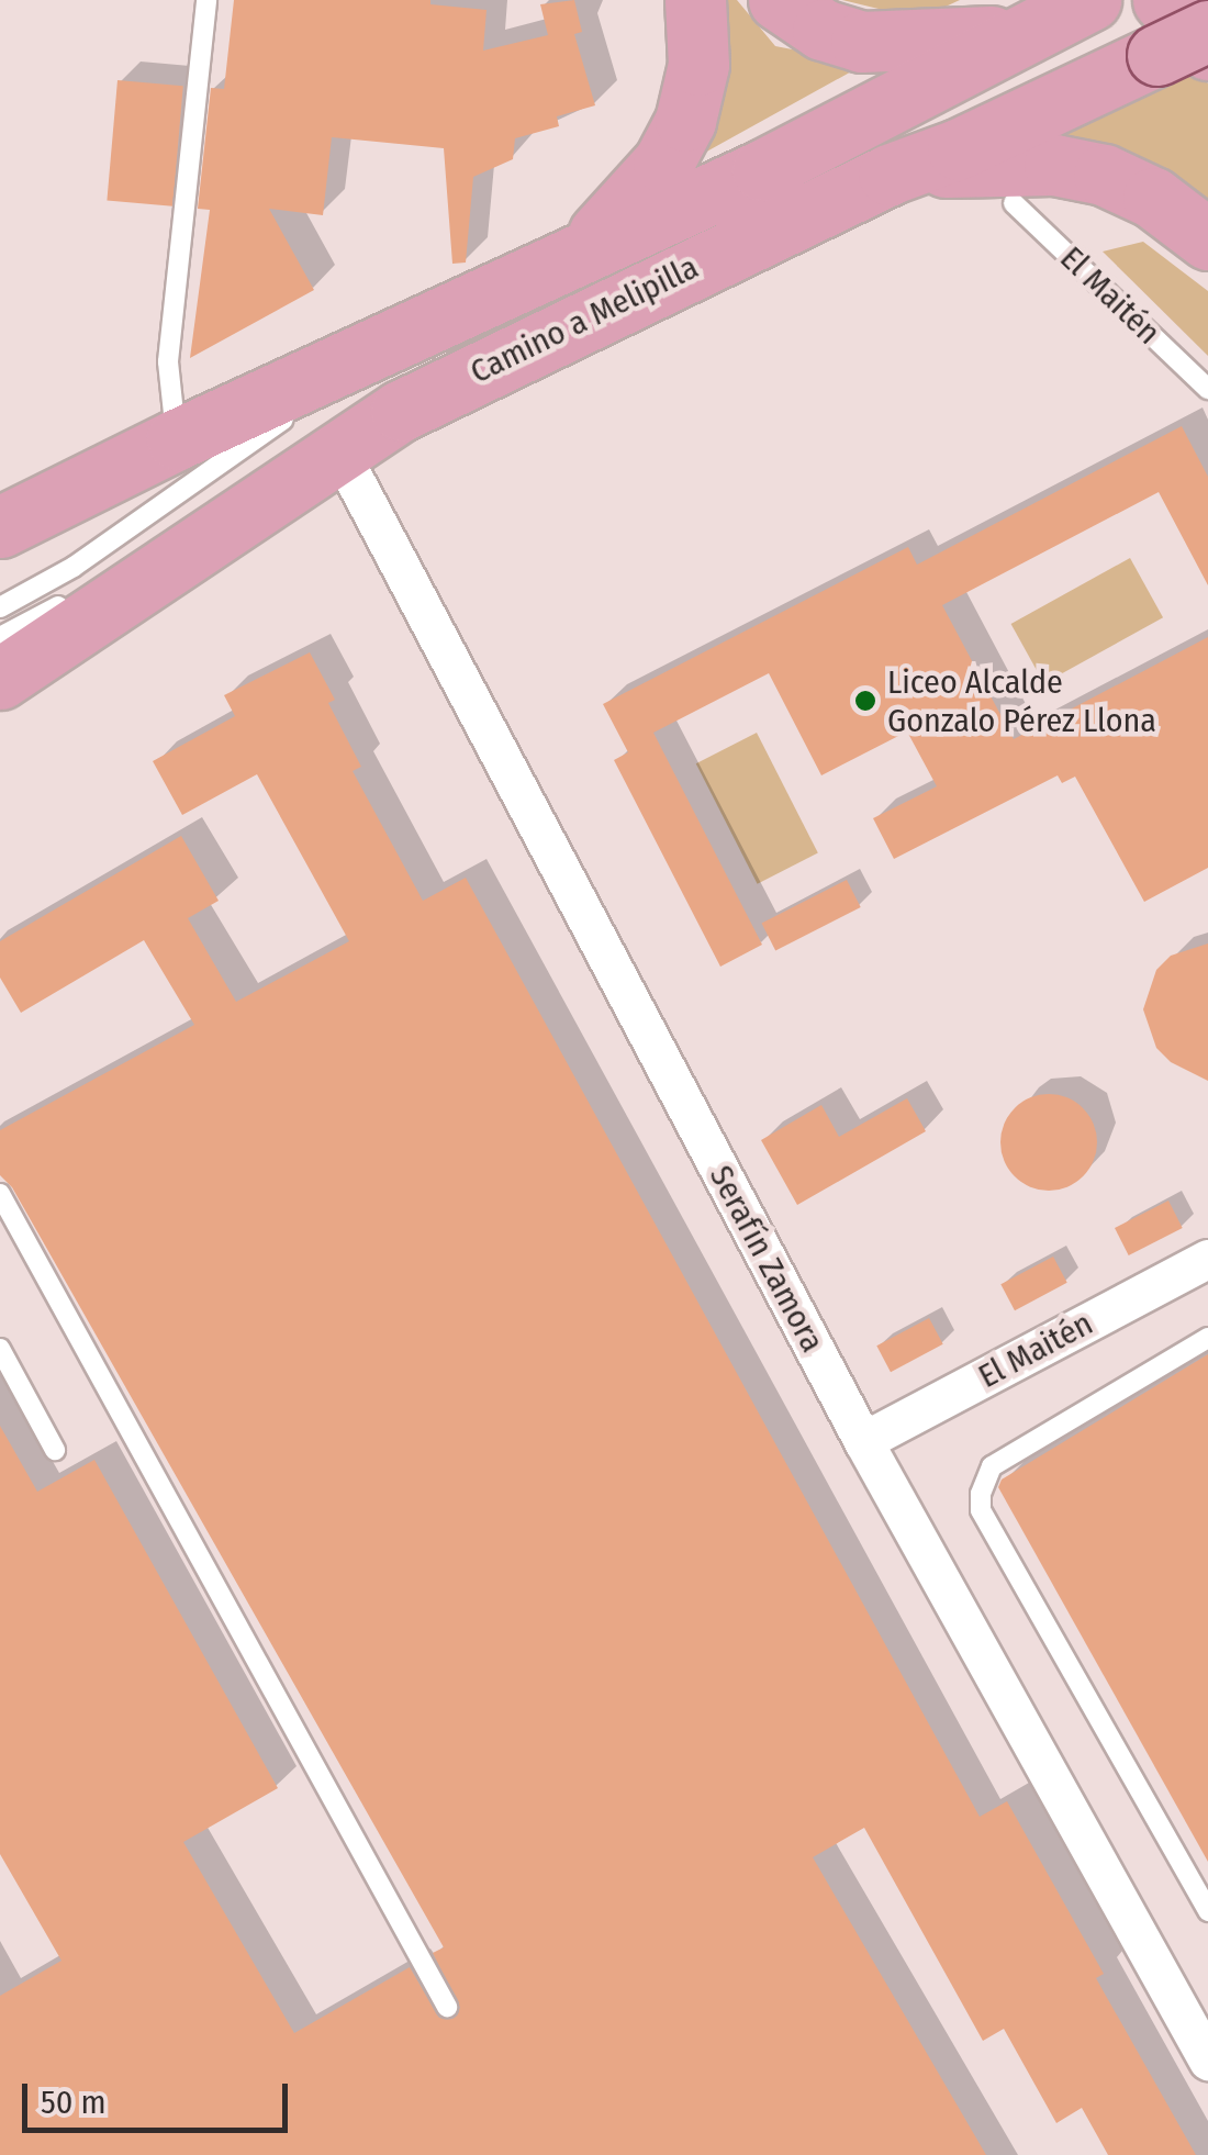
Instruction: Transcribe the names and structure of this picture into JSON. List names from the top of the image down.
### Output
{
  "streets": {
    "main road": ["Camino a Melipilla"],
    "street": ["El Maitén", "Serafín Zamora"]
  },
  "crossings": [
    ["El Maitén", "Serafín Zamora"],
    ["Camino a Melipilla", "Serafín Zamora"]
  ],
  "places": ["Liceo Alcalde Gonzalo Pérez Llona"],
  "scale_bar": "50 m"
}
